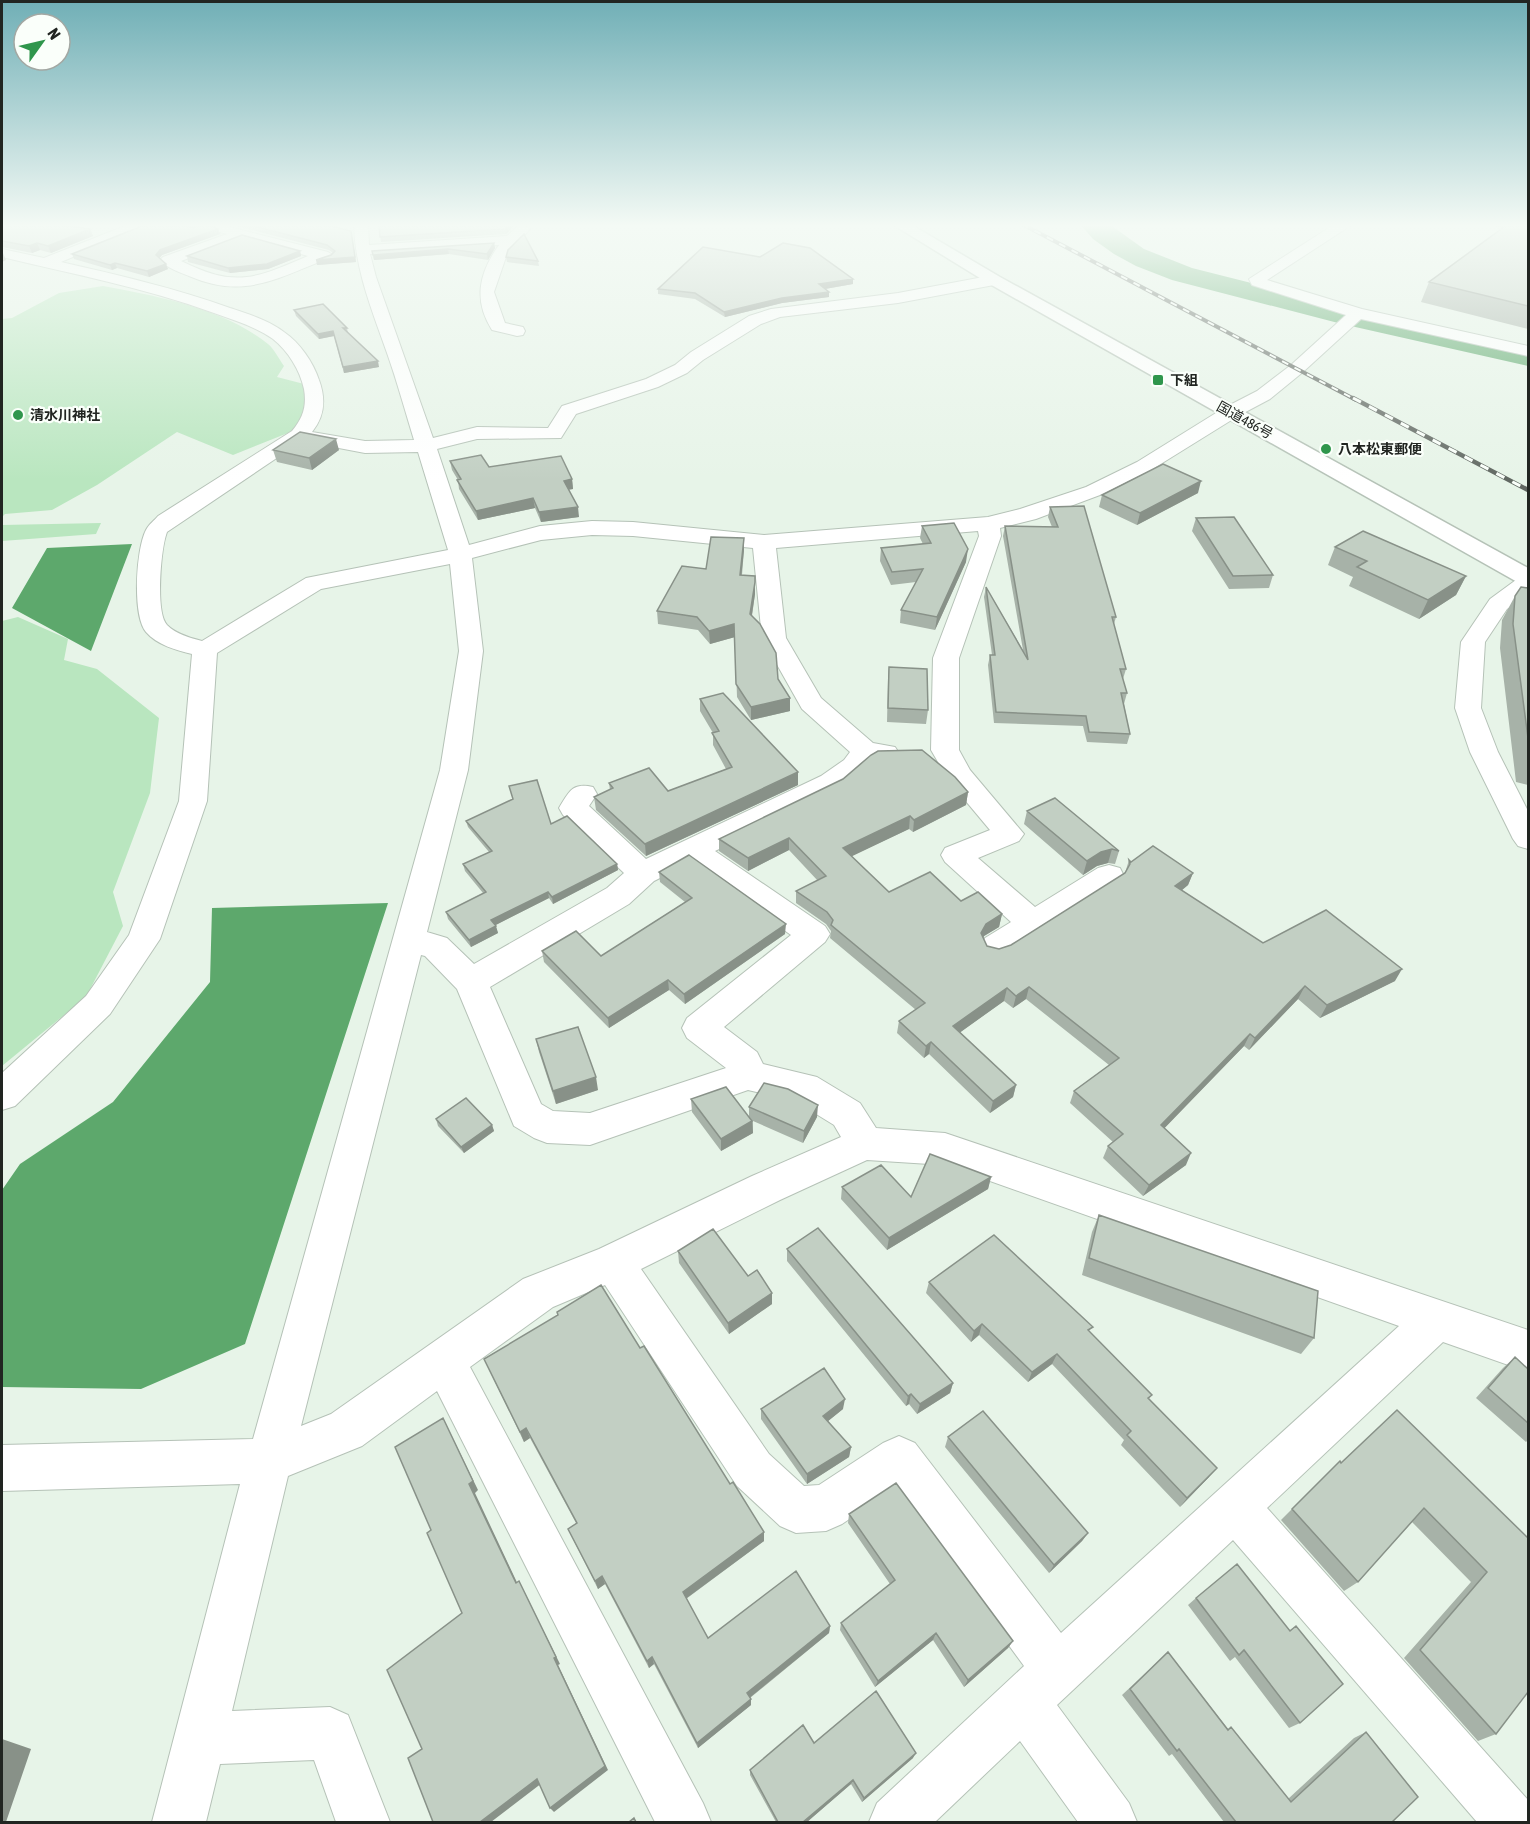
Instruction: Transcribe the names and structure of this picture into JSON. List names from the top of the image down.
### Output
{
  "streets": {
    "highway": ["国道486号"]
  },
  "places": {
    "transit": ["下組"],
    "other": ["清水川神社", "八本松東郵便"]
  },
  "north": "top right"
}
